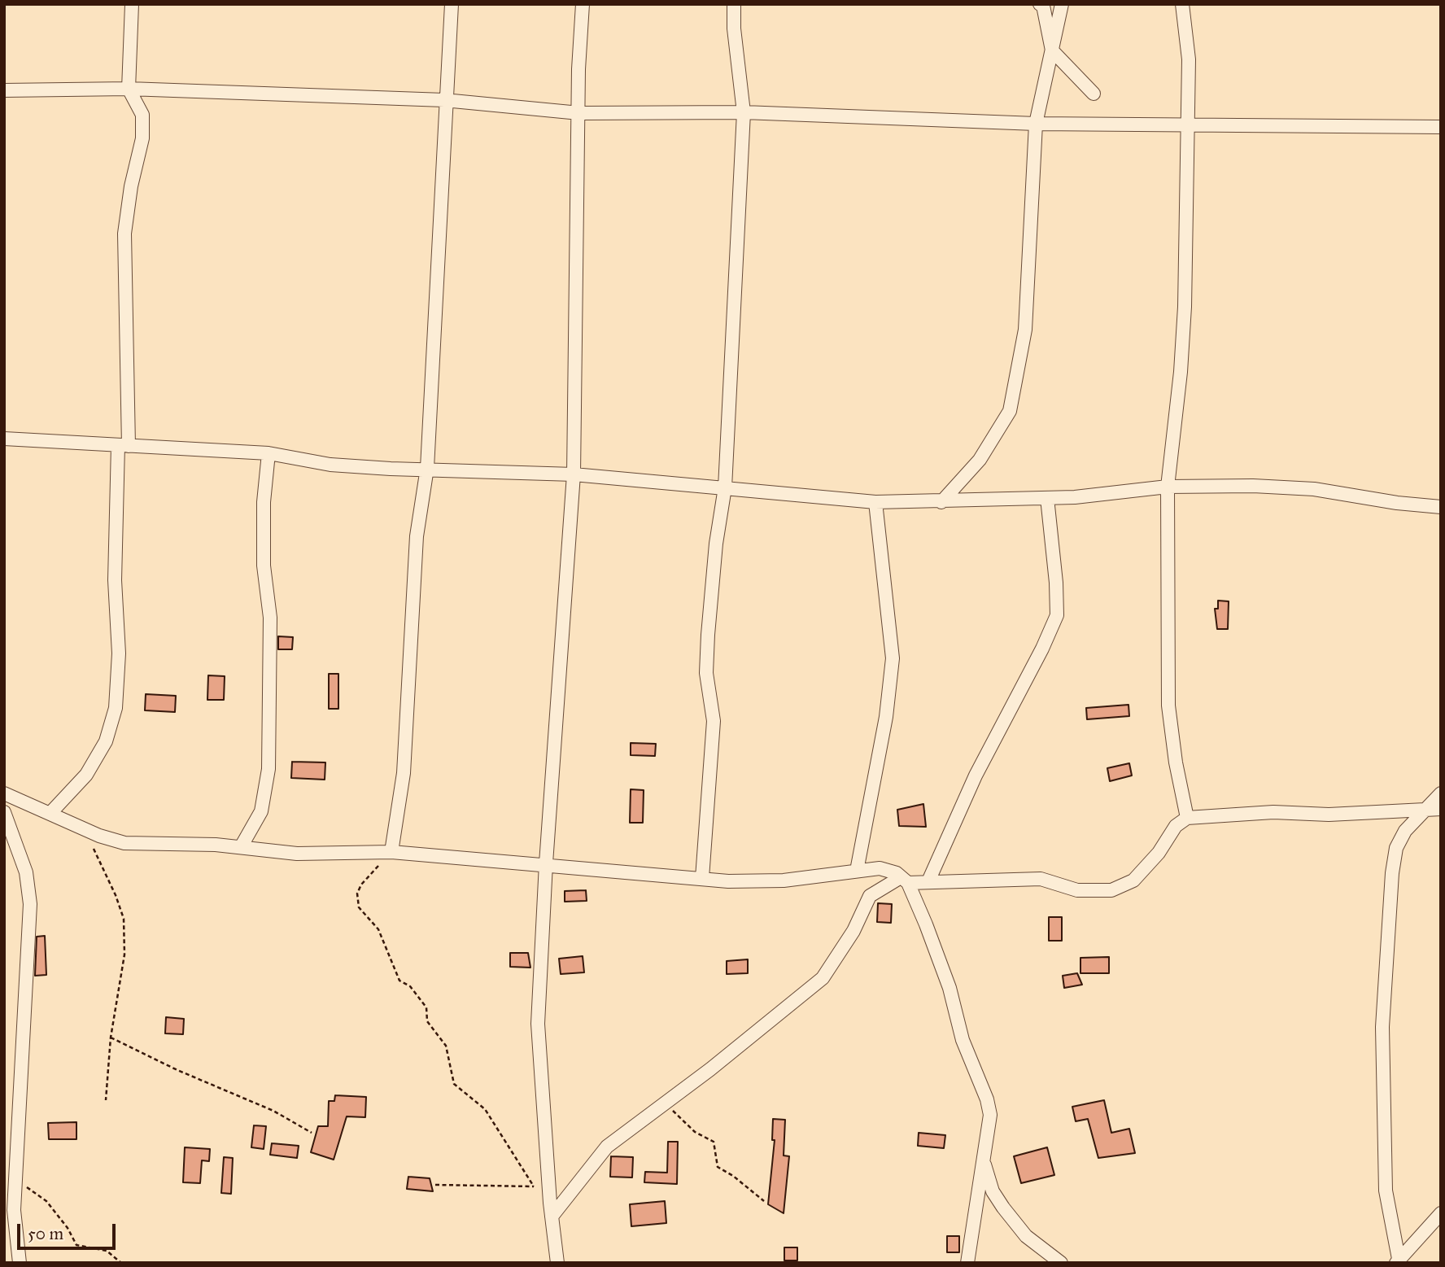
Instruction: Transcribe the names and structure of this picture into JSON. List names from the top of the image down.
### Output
{
  "scale_bar": "50 m"
}
